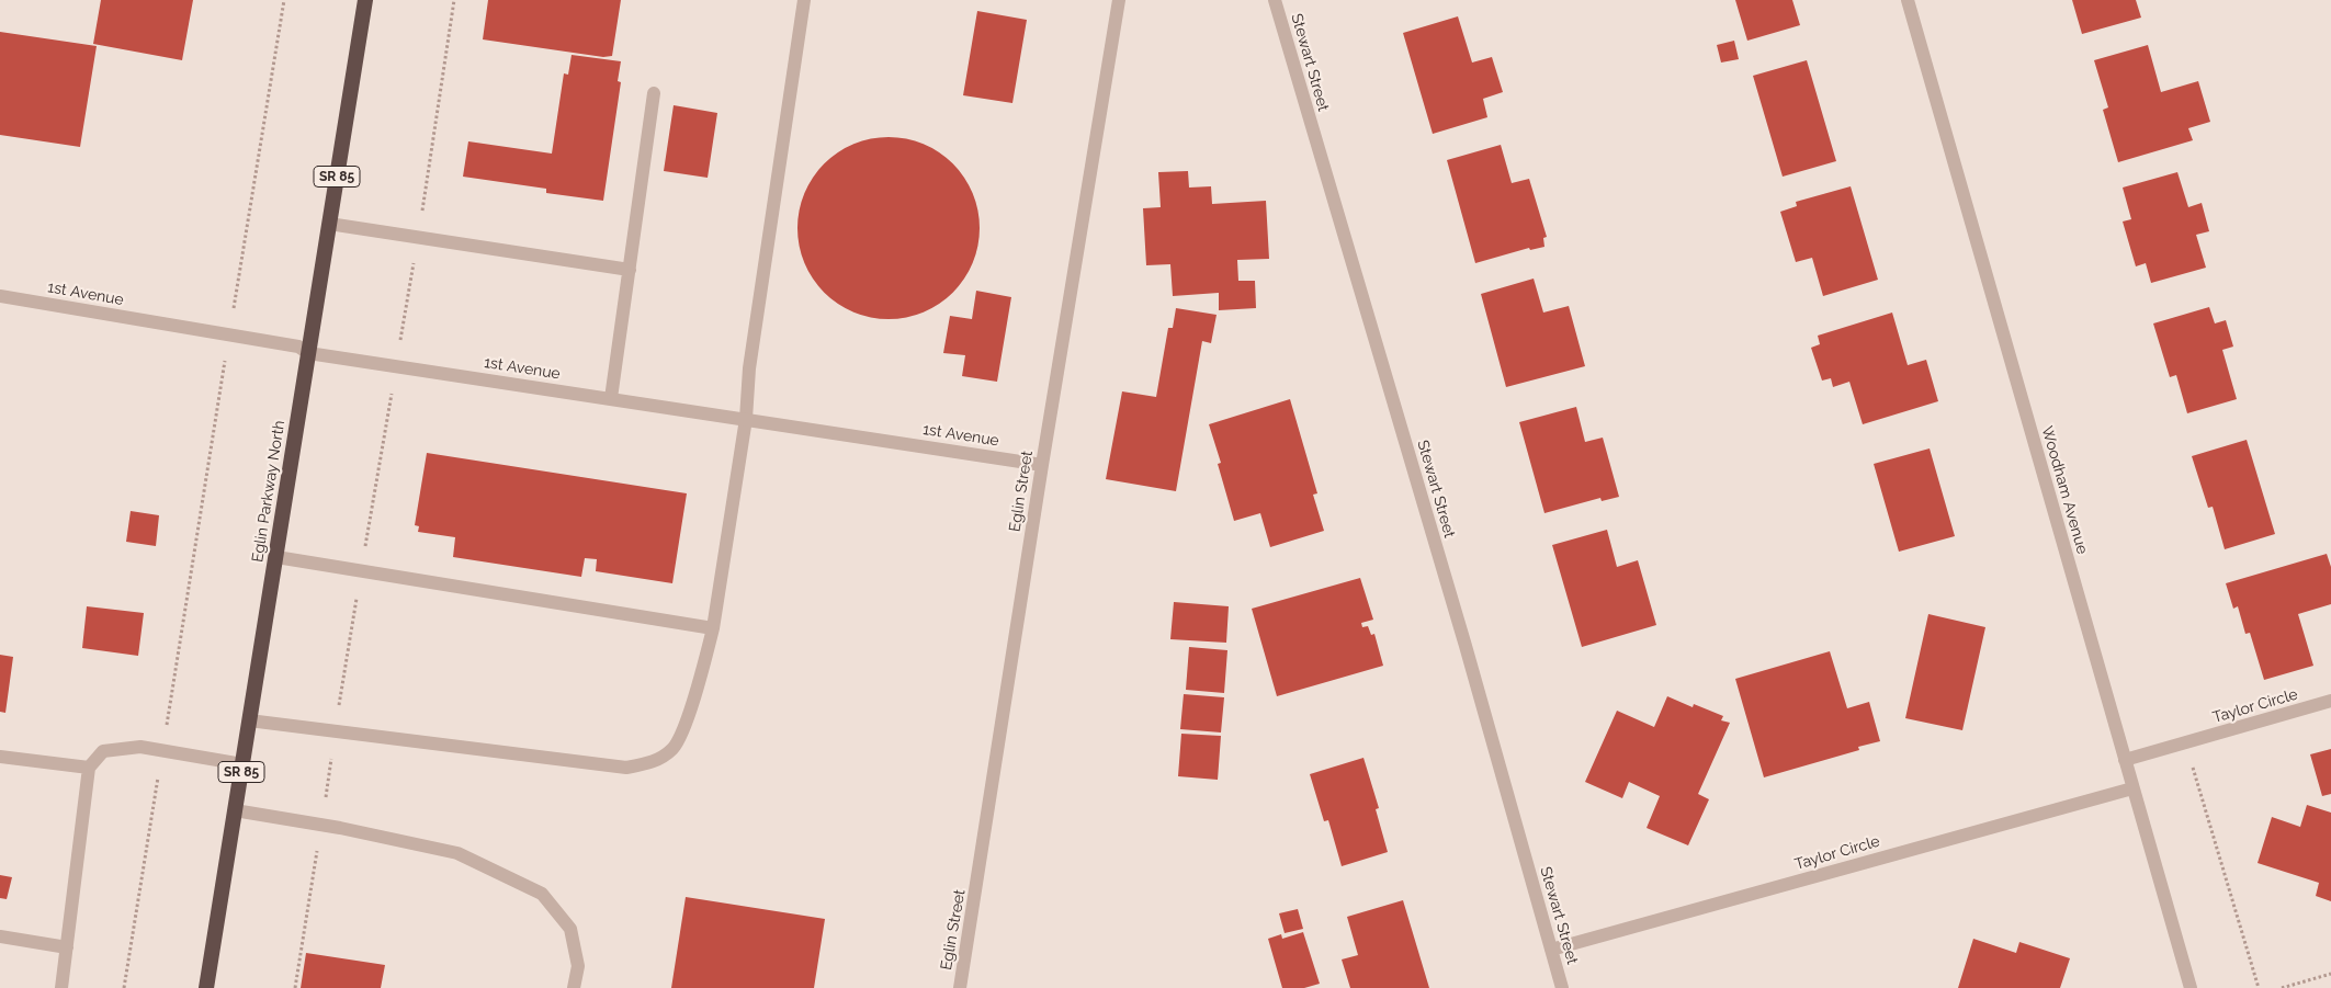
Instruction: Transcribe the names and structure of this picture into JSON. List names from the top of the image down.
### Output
{
  "streets": {
    "highway": ["SR 85", "Eglin Parkway North"],
    "street": [
      "Stewart Street",
      "1st Avenue",
      "Woodham Avenue",
      "Eglin Street",
      "Taylor Circle"
    ]
  },
  "crossings": [
    ["Stewart Street", "Taylor Circle"],
    ["1st Avenue", "Eglin Parkway North"],
    ["1st Avenue", "Eglin Street"],
    ["Woodham Avenue", "Taylor Circle"]
  ]
}
